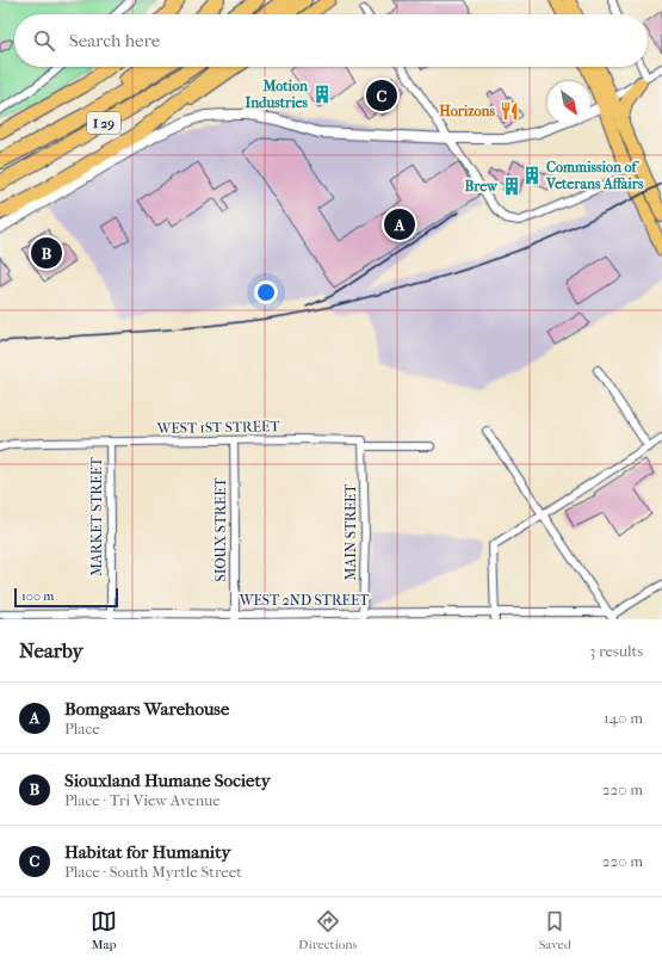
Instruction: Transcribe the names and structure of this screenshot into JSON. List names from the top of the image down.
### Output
{
  "streets": {
    "highway": ["I 29"],
    "street": [
      "WEST 1ST STREET",
      "MARKET STREET",
      "SIOUX STREET",
      "MAIN STREET",
      "WEST 2ND STREET"
    ]
  },
  "crossings": [
    ["WEST 1ST STREET", "MARKET STREET"],
    ["WEST 1ST STREET", "SIOUX STREET"],
    ["WEST 1ST STREET", "MAIN STREET"],
    ["MARKET STREET", "WEST 2ND STREET"],
    ["SIOUX STREET", "WEST 2ND STREET"],
    ["MAIN STREET", "WEST 2ND STREET"]
  ],
  "places": {
    "building": ["Motion Industries", "Commission of Veterans Affairs", "Brew"],
    "restaurant": ["Horizons"]
  },
  "scale_bar": "100 m",
  "north": "bottom right",
  "page": {
    "search": "Search here",
    "pins": ["C", "A", "B"],
    "scale": "100 m",
    "heading": ["Nearby", "3 results"],
    "list": [
      {
        "mark": "A",
        "name": "Bomgaars Warehouse",
        "note": "Place",
        "value": "140 m"
      },
      {
        "mark": "B",
        "name": "Siouxland Humane Society",
        "note": "Place · Tri View Avenue",
        "value": "220 m"
      },
      {
        "mark": "C",
        "name": "Habitat for Humanity",
        "note": "Place · South Myrtle Street",
        "value": "220 m"
      }
    ],
    "nav": ["Map", "Directions", "Saved"]
  }
}
